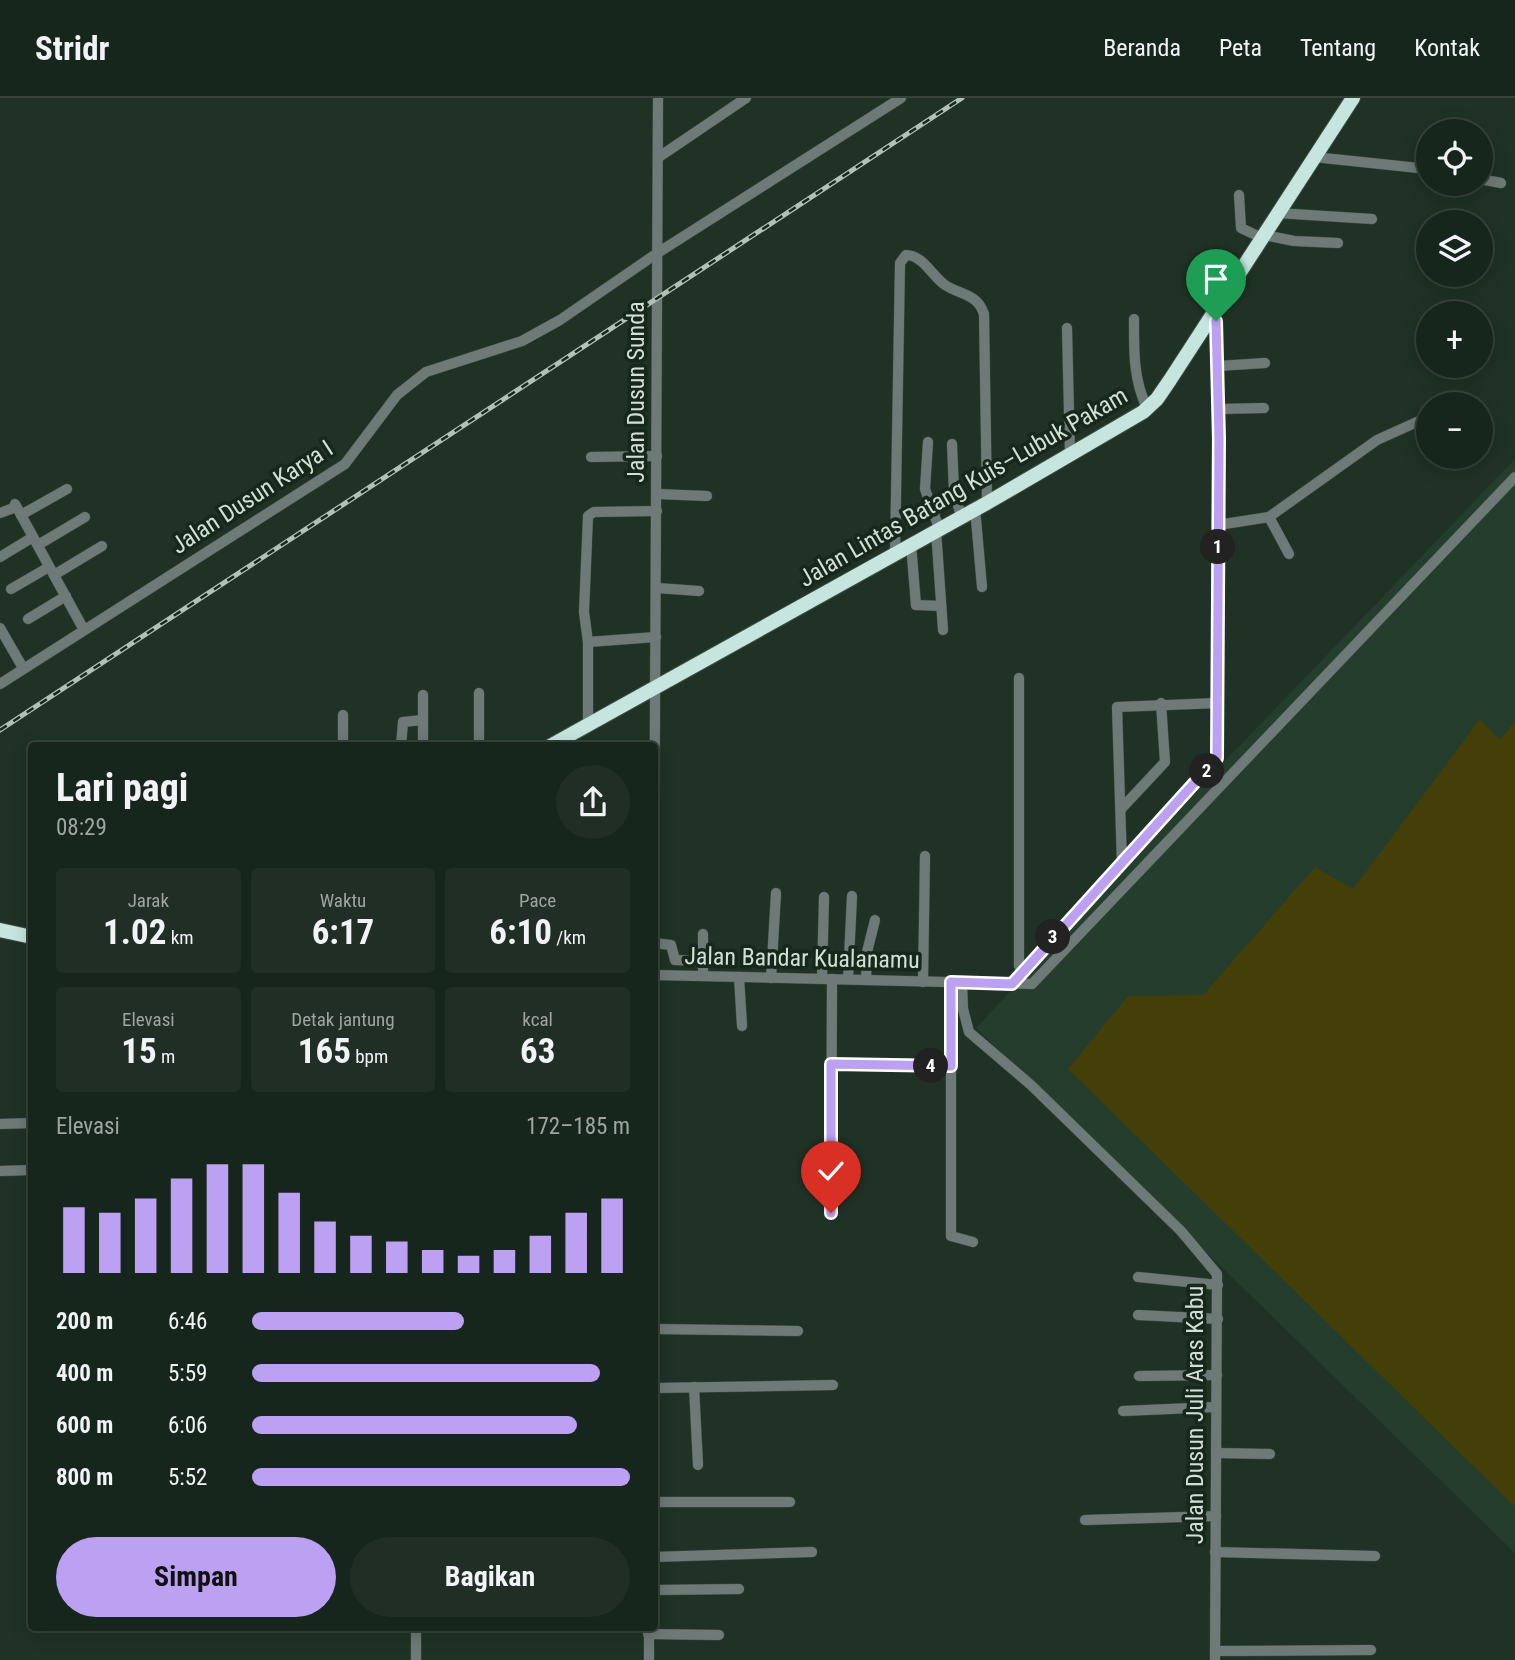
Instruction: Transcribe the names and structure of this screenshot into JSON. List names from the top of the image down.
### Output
{
  "streets": {
    "highway": ["Jalan Lintas Batang Kuis–Lubuk Pakam"],
    "street": [
      "Jalan Dusun Sunda",
      "Jalan Dusun Karya I",
      "Jalan Bandar Kualanamu",
      "Jalan Dusun Juli Aras Kabu"
    ]
  },
  "crossings": [
    ["Jalan Dusun Sunda", "Jalan Lintas Batang Kuis–Lubuk Pakam"],
    ["Jalan Dusun Sunda", "Jalan Dusun Karya I"],
    ["Jalan Bandar Kualanamu", "Jalan Dusun Juli Aras Kabu"]
  ],
  "page": {
    "header": "Stridr",
    "nav": [
      "Beranda",
      "Peta",
      "Tentang",
      "Kontak"
    ],
    "map_buttons": ["+", "−"],
    "pins": [
      "1",
      "2",
      "3",
      "4"
    ],
    "heading": ["Lari pagi", "08:29"],
    "stats": [
      ["Jarak", "1.02 km"],
      ["Waktu", "6:17"],
      ["Pace", "6:10 /km"],
      ["Elevasi", "15 m"],
      ["Detak jantung", "165 bpm"],
      ["kcal", "63"]
    ],
    "chart": ["Elevasi", "172–185 m"],
    "list": [
      {
        "name": "200 m",
        "note": "6:46"
      },
      {
        "name": "400 m",
        "note": "5:59"
      },
      {
        "name": "600 m",
        "note": "6:06"
      },
      {
        "name": "800 m",
        "note": "5:52"
      }
    ],
    "buttons": ["Simpan", "Bagikan"]
  }
}
